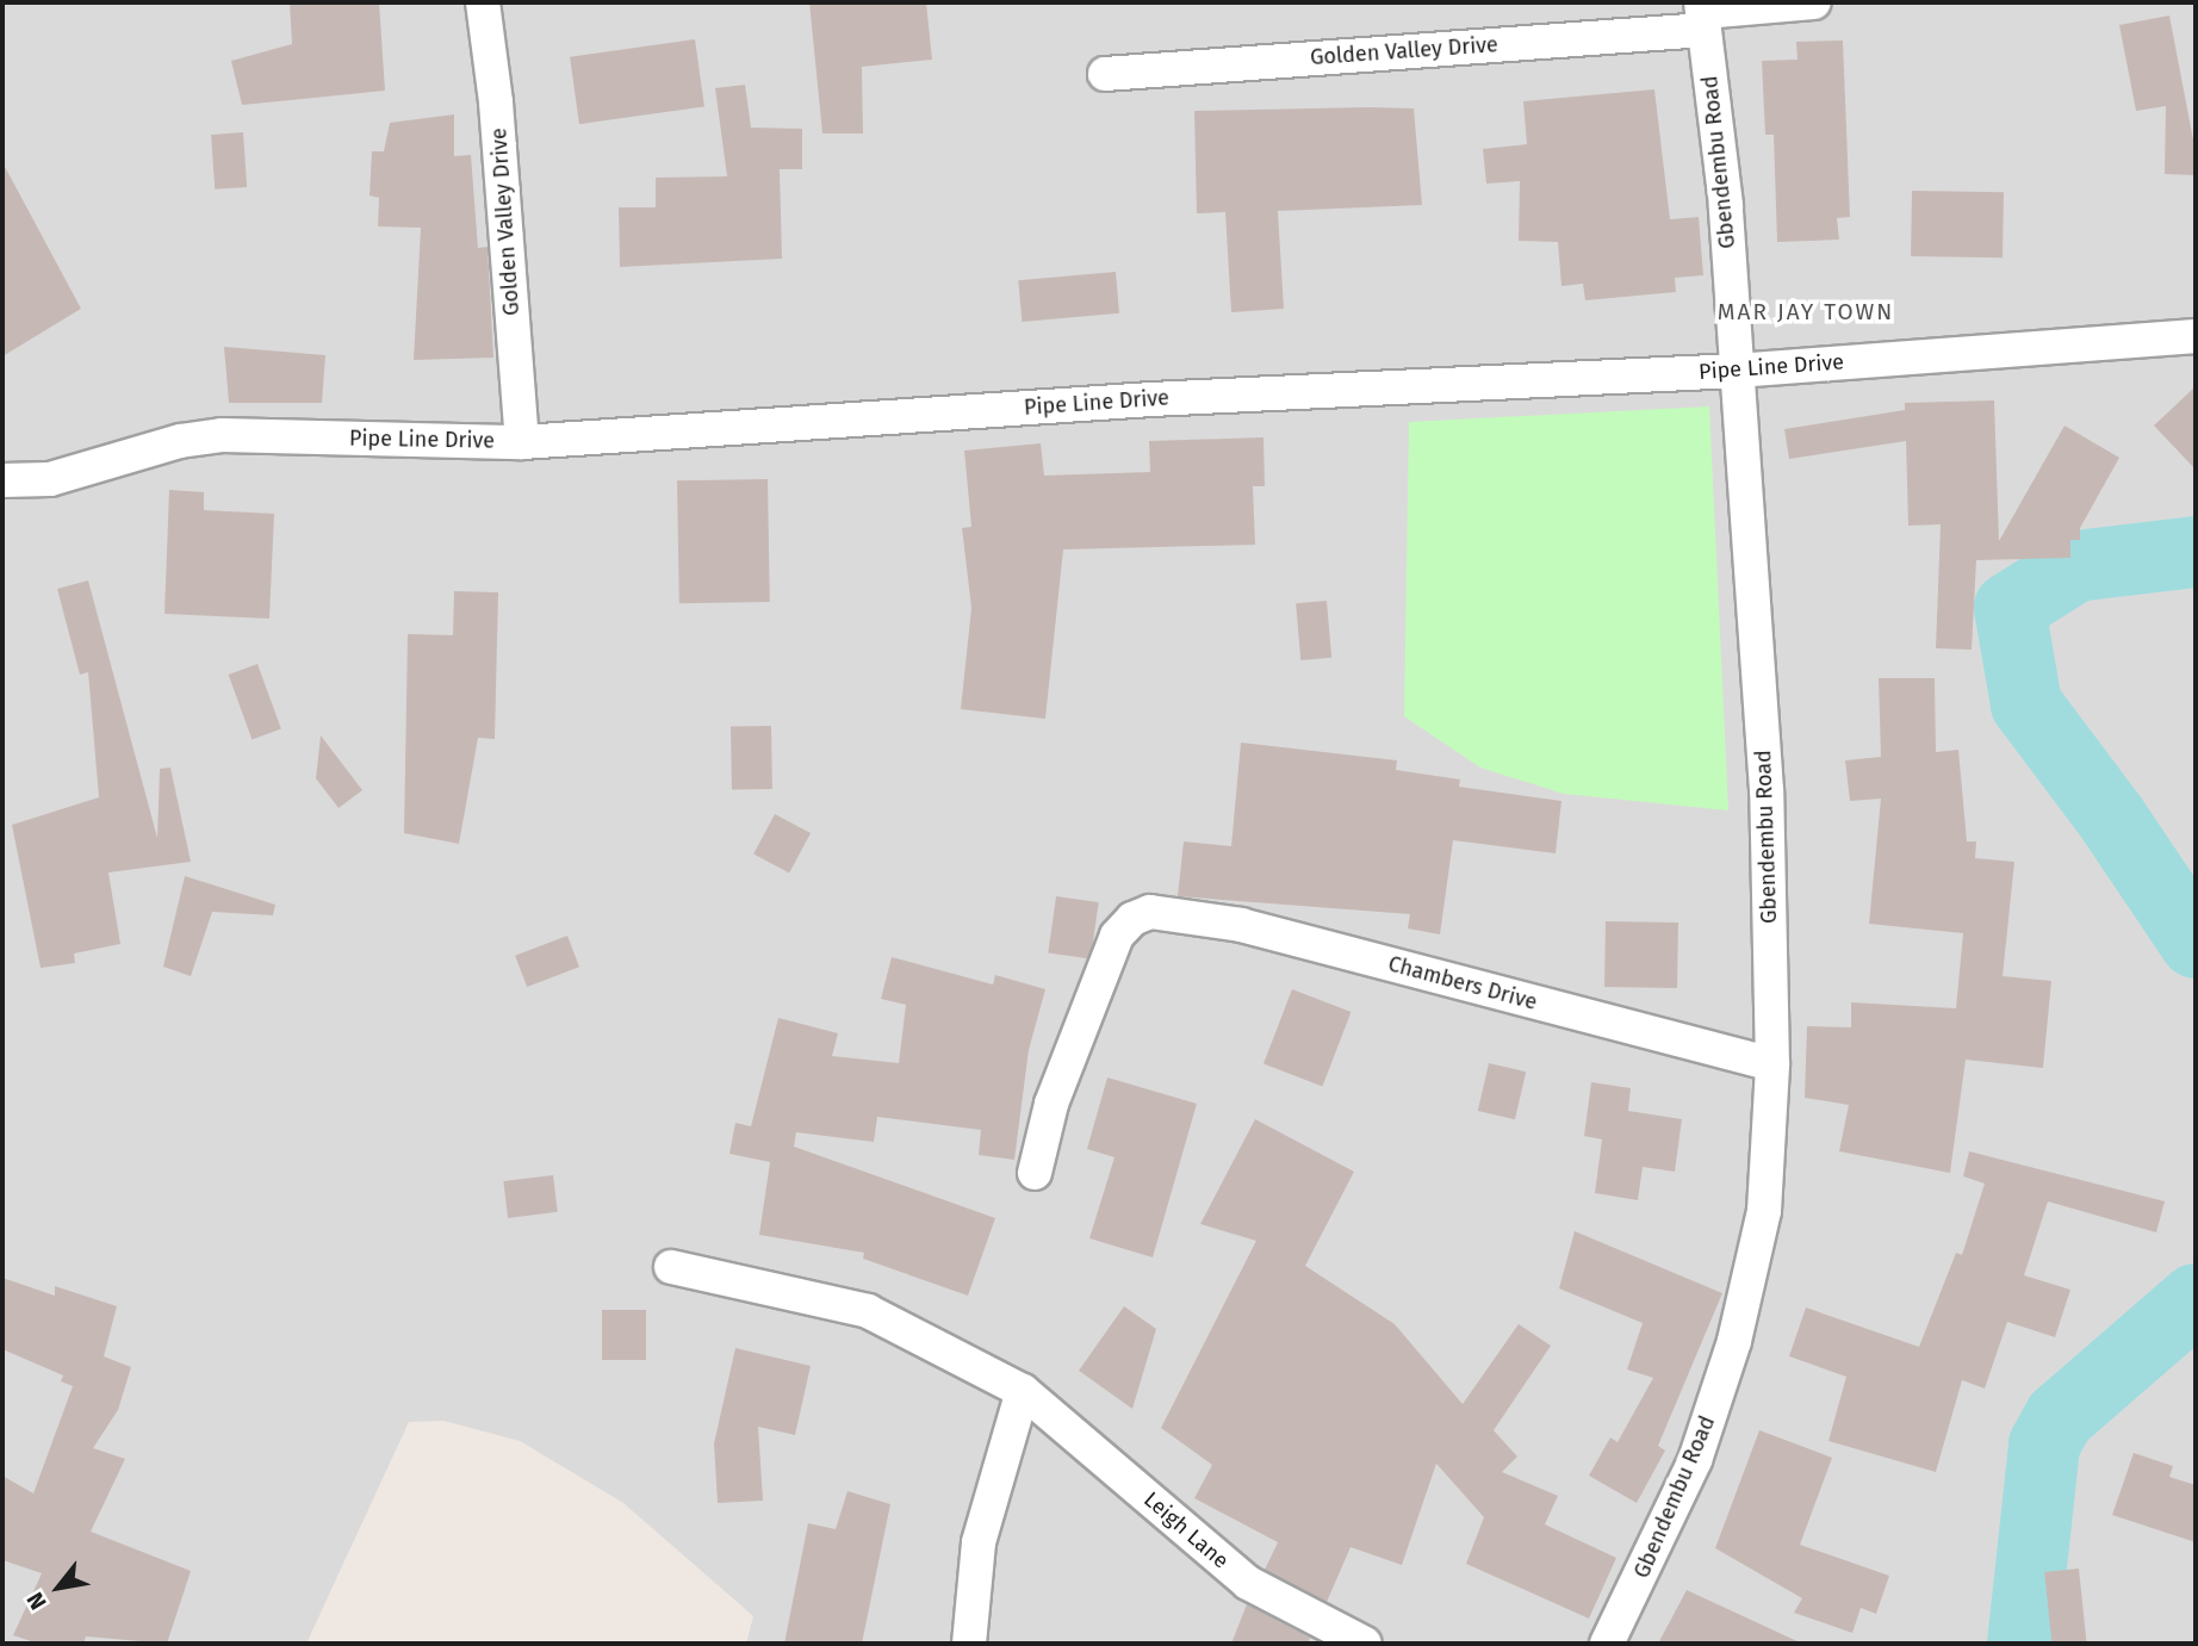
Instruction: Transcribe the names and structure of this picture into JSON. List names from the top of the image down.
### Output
{
  "streets": {
    "street": [
      "Golden Valley Drive",
      "Gbendembu Road",
      "Pipe Line Drive",
      "Chambers Drive",
      "Leigh Lane"
    ]
  },
  "crossings": [
    ["Golden Valley Drive", "Gbendembu Road"],
    ["Golden Valley Drive", "Pipe Line Drive"],
    ["Gbendembu Road", "Pipe Line Drive"],
    ["Gbendembu Road", "Chambers Drive"]
  ],
  "districts": ["MAR JAY TOWN"],
  "north": "bottom left"
}
